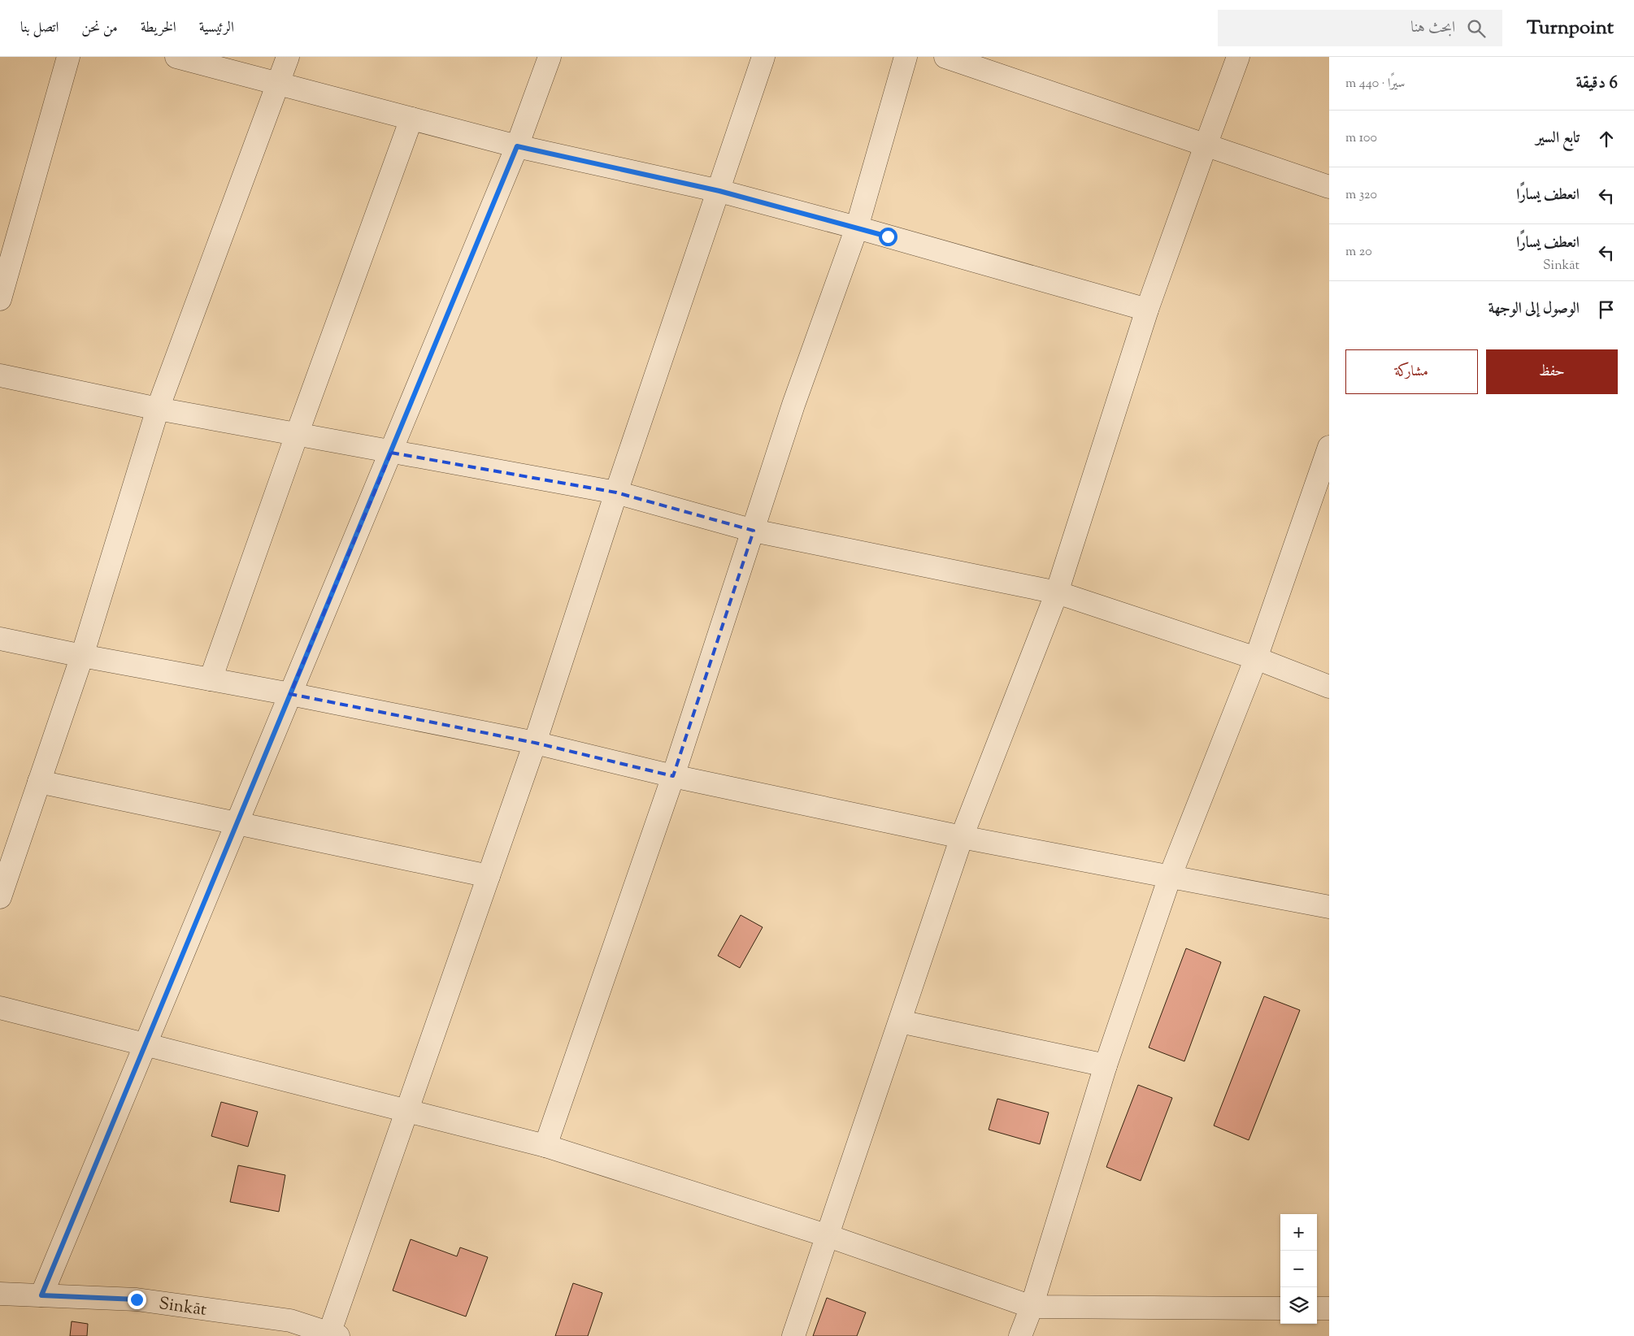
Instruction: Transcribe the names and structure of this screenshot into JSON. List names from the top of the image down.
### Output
{
  "streets": {
    "street": ["Sinkāt"]
  },
  "page": {
    "header": "Turnpoint",
    "search": "ابحث هنا",
    "nav": [
      "الرئيسية",
      "الخريطة",
      "من نحن",
      "اتصل بنا"
    ],
    "heading": ["6 دقيقة", "سيرًا · 440 m"],
    "list": [
      ["تابع السير", "100 m"],
      ["انعطف يسارًا", "320 m"],
      ["انعطف يسارًا", "Sinkāt", "20 m"],
      "الوصول إلى الوجهة"
    ],
    "buttons": ["حفظ", "مشاركة"],
    "map_buttons": ["+", "−"]
  }
}
